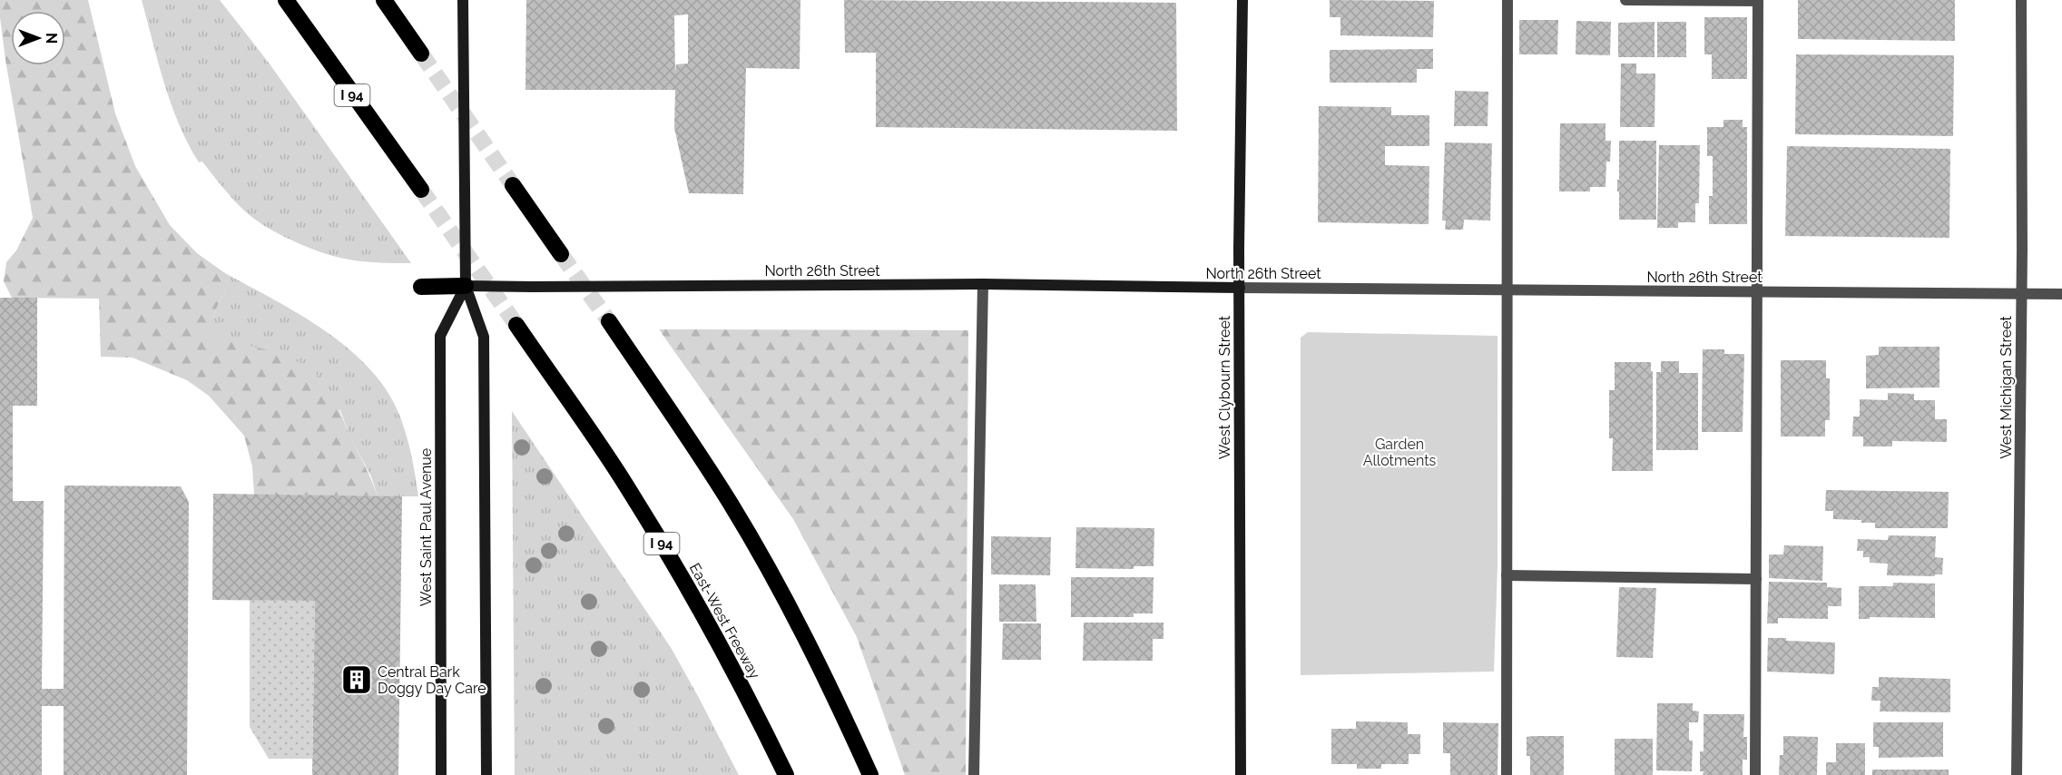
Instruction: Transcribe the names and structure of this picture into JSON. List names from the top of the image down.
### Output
{
  "streets": {
    "highway": ["I 94", "East-West Freeway"],
    "street": [
      "North 26th Street",
      "West Clybourn Street",
      "West Michigan Street",
      "West Saint Paul Avenue"
    ]
  },
  "crossings": [
    ["North 26th Street", "West Clybourn Street"],
    ["North 26th Street", "West Michigan Street"],
    ["North 26th Street", "West Saint Paul Avenue"]
  ],
  "parks": ["Garden Allotments"],
  "places": {
    "building": ["Central Bark Doggy Day Care"]
  },
  "north": "right"
}
